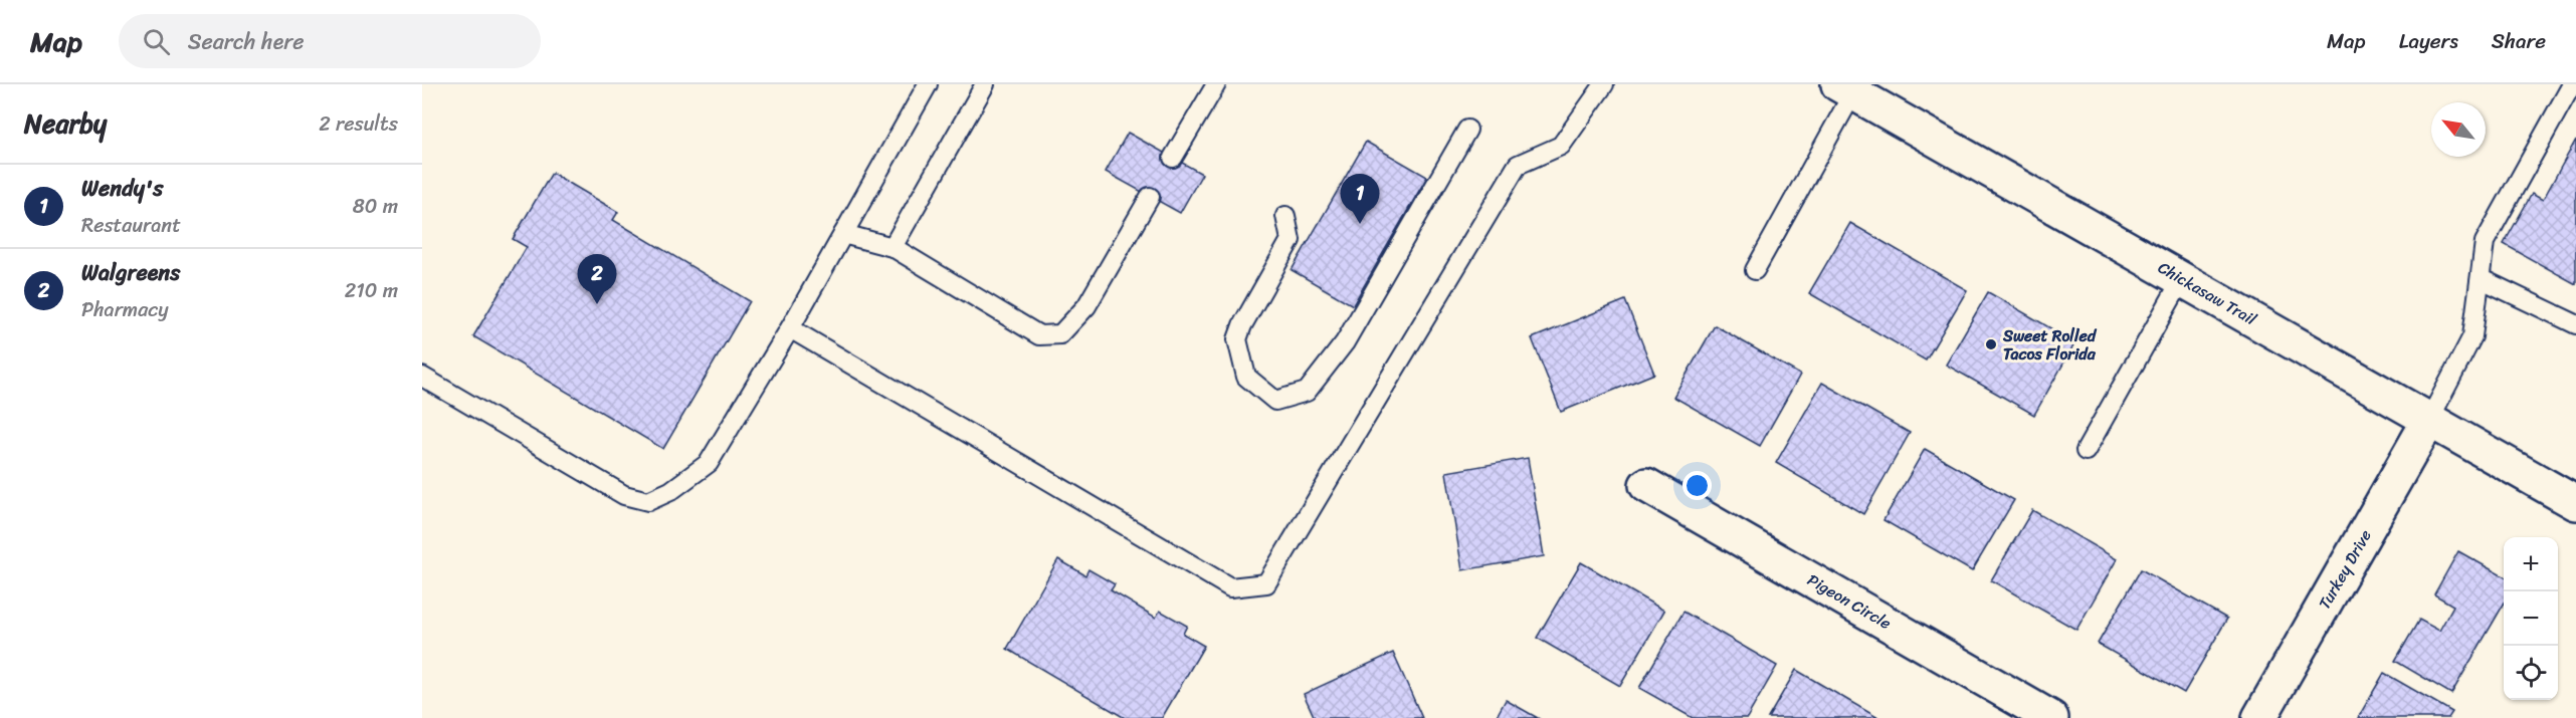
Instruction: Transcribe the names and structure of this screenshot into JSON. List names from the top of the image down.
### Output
{
  "streets": {
    "street": ["Chickasaw Trail", "Turkey Drive", "Pigeon Circle"]
  },
  "crossings": [
    ["Chickasaw Trail", "Turkey Drive"]
  ],
  "places": ["Sweet Rolled Tacos Florida"],
  "north": "top left",
  "page": {
    "header": "Map",
    "search": "Search here",
    "nav": ["Map", "Layers", "Share"],
    "heading": ["Nearby", "2 results"],
    "list": [
      {
        "mark": "1",
        "name": "Wendy's",
        "note": "Restaurant",
        "value": "80 m"
      },
      {
        "mark": "2",
        "name": "Walgreens",
        "note": "Pharmacy",
        "value": "210 m"
      }
    ],
    "pins": ["1", "2"],
    "map_buttons": ["+", "−"]
  }
}
